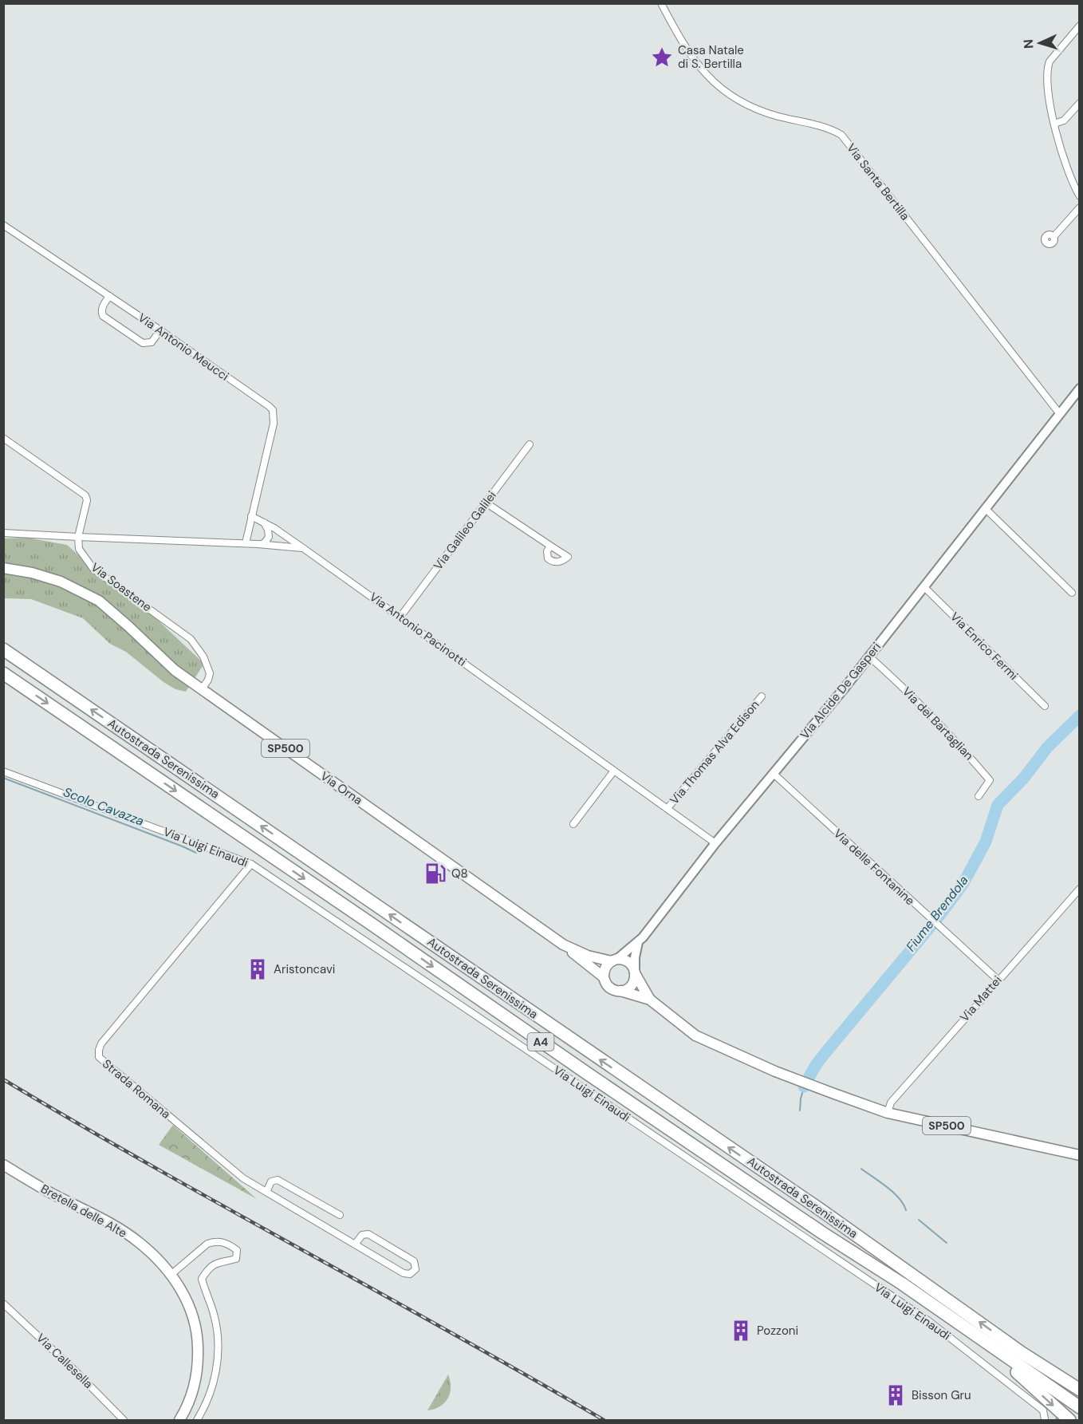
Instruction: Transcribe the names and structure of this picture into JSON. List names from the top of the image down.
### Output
{
  "streets": {
    "highway": ["Autostrada Serenissima", "A4"],
    "main road": [
      "Via Alcide De Gasperi",
      "SP500",
      "Via Orna",
      "Bretella delle Alte"
    ],
    "street": [
      "Via Santa Bertilla",
      "Via Antonio Meucci",
      "Via Galileo Galilei",
      "Via Soastene",
      "Via Antonio Pacinotti",
      "Via Enrico Fermi",
      "Via del Bartaglian",
      "Via Thomas Alva Edison",
      "Via Luigi Einaudi",
      "Via delle Fontanine",
      "Via Mattei",
      "Strada Romana",
      "Via Callesella"
    ]
  },
  "crossings": [
    ["Via Santa Bertilla", "Via Alcide De Gasperi"],
    ["Via Galileo Galilei", "Via Antonio Pacinotti"],
    ["Via Soastene", "Via Orna"],
    ["Via Antonio Pacinotti", "Via Alcide De Gasperi"],
    ["Via Antonio Pacinotti", "Via Thomas Alva Edison"],
    ["Via Enrico Fermi", "Via Alcide De Gasperi"],
    ["Via Alcide De Gasperi", "Via del Bartaglian"],
    ["Via Alcide De Gasperi", "SP500"],
    ["Via Alcide De Gasperi", "Via Orna"],
    ["Via Alcide De Gasperi", "Via delle Fontanine"],
    ["SP500", "Via Orna"],
    ["SP500", "Via Mattei"],
    ["Via Luigi Einaudi", "Strada Romana"],
    ["Via delle Fontanine", "Via Mattei"]
  ],
  "water": ["Scolo Cavazza", "Fiume Brendola"],
  "places": {
    "place": ["Casa Natale di S. Bertilla"],
    "fuel station": ["Q8"],
    "building": ["Aristoncavi", "Pozzoni", "Bisson Gru"]
  },
  "north": "left"
}
